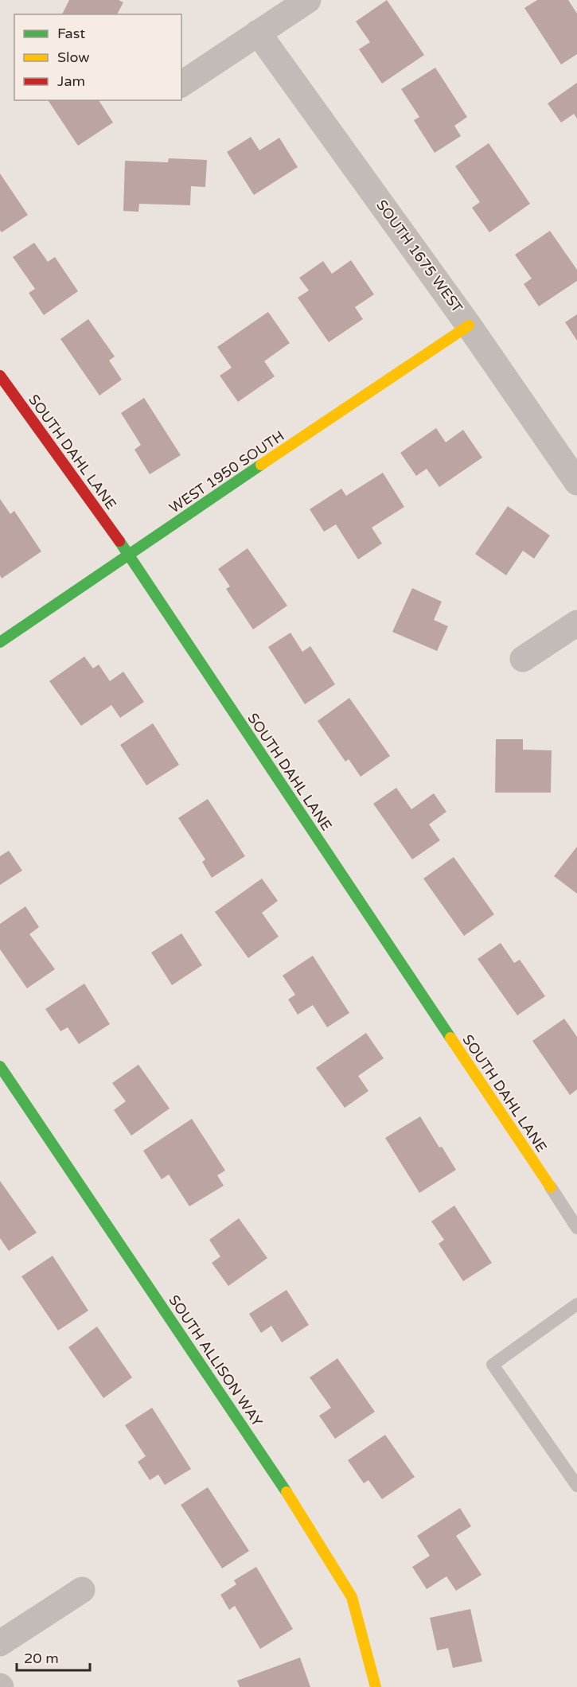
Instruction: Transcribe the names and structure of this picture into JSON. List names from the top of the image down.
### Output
{
  "streets": {
    "street": [
      "SOUTH 1675 WEST",
      "SOUTH DAHL LANE",
      "WEST 1950 SOUTH",
      "SOUTH ALLISON WAY"
    ]
  },
  "crossings": [
    ["SOUTH 1675 WEST", "WEST 1950 SOUTH"],
    ["SOUTH DAHL LANE", "WEST 1950 SOUTH"]
  ],
  "legend": ["Fast", "Slow", "Jam"],
  "scale_bar": "20 m"
}
